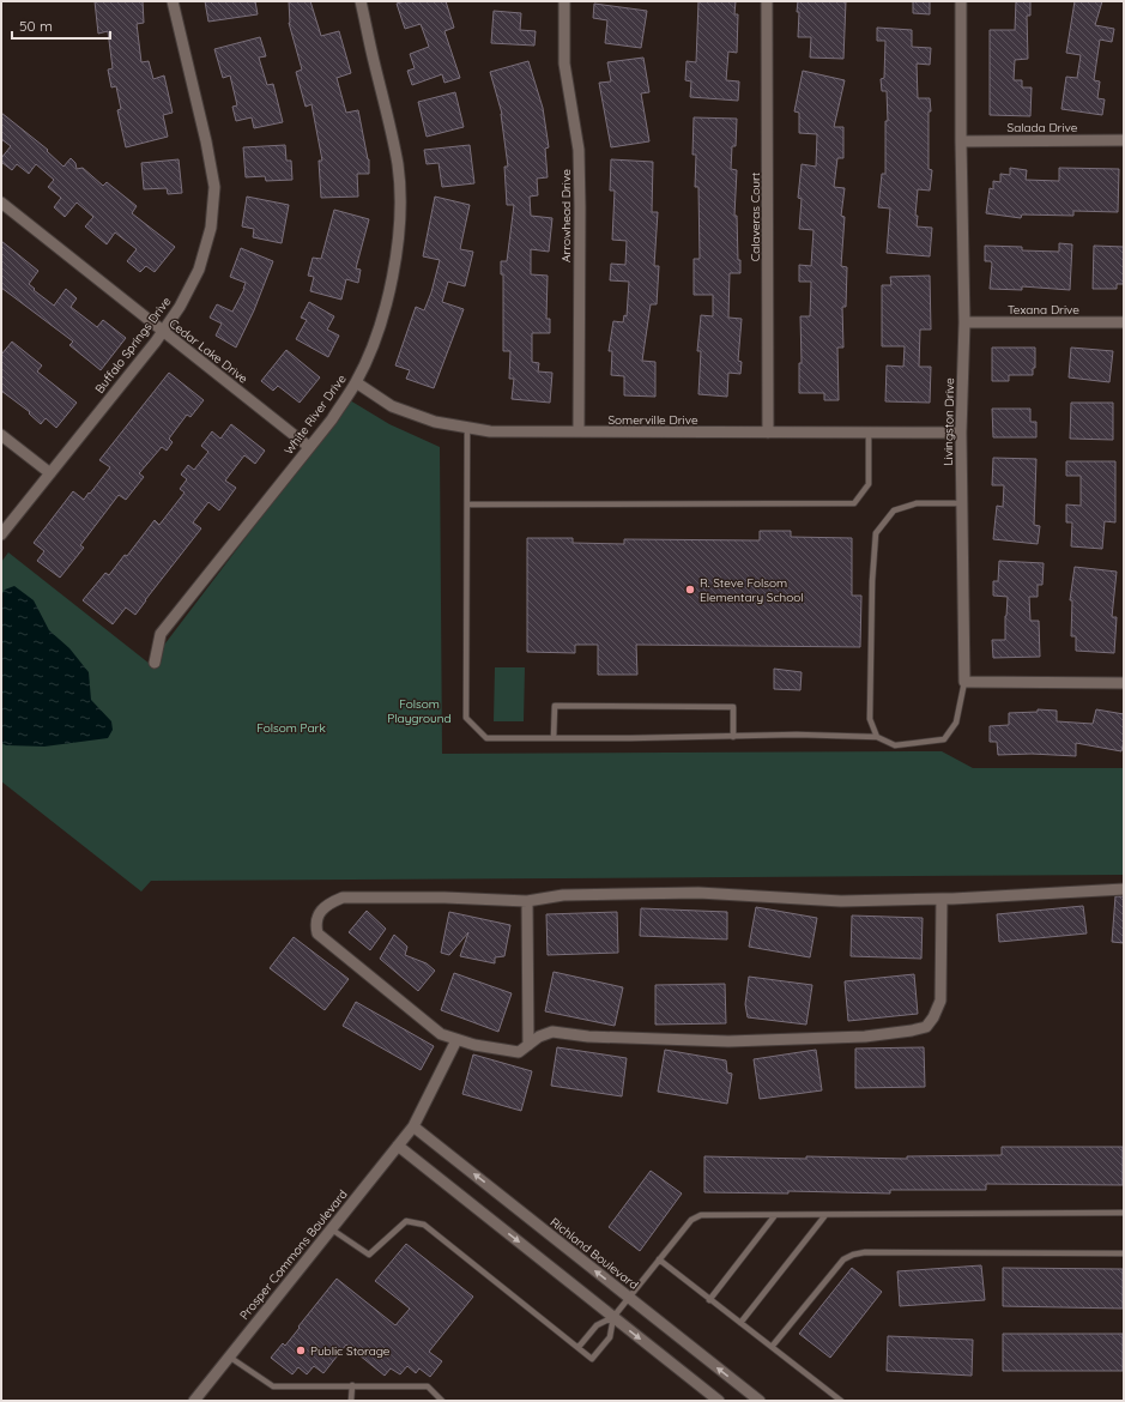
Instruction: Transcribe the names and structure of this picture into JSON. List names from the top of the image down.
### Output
{
  "streets": {
    "street": [
      "Salada Drive",
      "Arrowhead Drive",
      "Calaveras Court",
      "Texana Drive",
      "Buffalo Springs Drive",
      "Cedar Lake Drive",
      "White River Drive",
      "Somerville Drive",
      "Livingston Drive",
      "Richland Boulevard",
      "Prosper Commons Boulevard"
    ]
  },
  "crossings": [
    ["Salada Drive", "Livingston Drive"],
    ["Arrowhead Drive", "Somerville Drive"],
    ["Calaveras Court", "Somerville Drive"],
    ["Texana Drive", "Livingston Drive"],
    ["Buffalo Springs Drive", "Cedar Lake Drive"],
    ["Cedar Lake Drive", "White River Drive"],
    ["White River Drive", "Somerville Drive"],
    ["Somerville Drive", "Livingston Drive"],
    ["Richland Boulevard", "Prosper Commons Boulevard"]
  ],
  "parks": ["Folsom Playground", "Folsom Park"],
  "places": ["R. Steve Folsom Elementary School", "Public Storage"],
  "scale_bar": "50 m"
}
